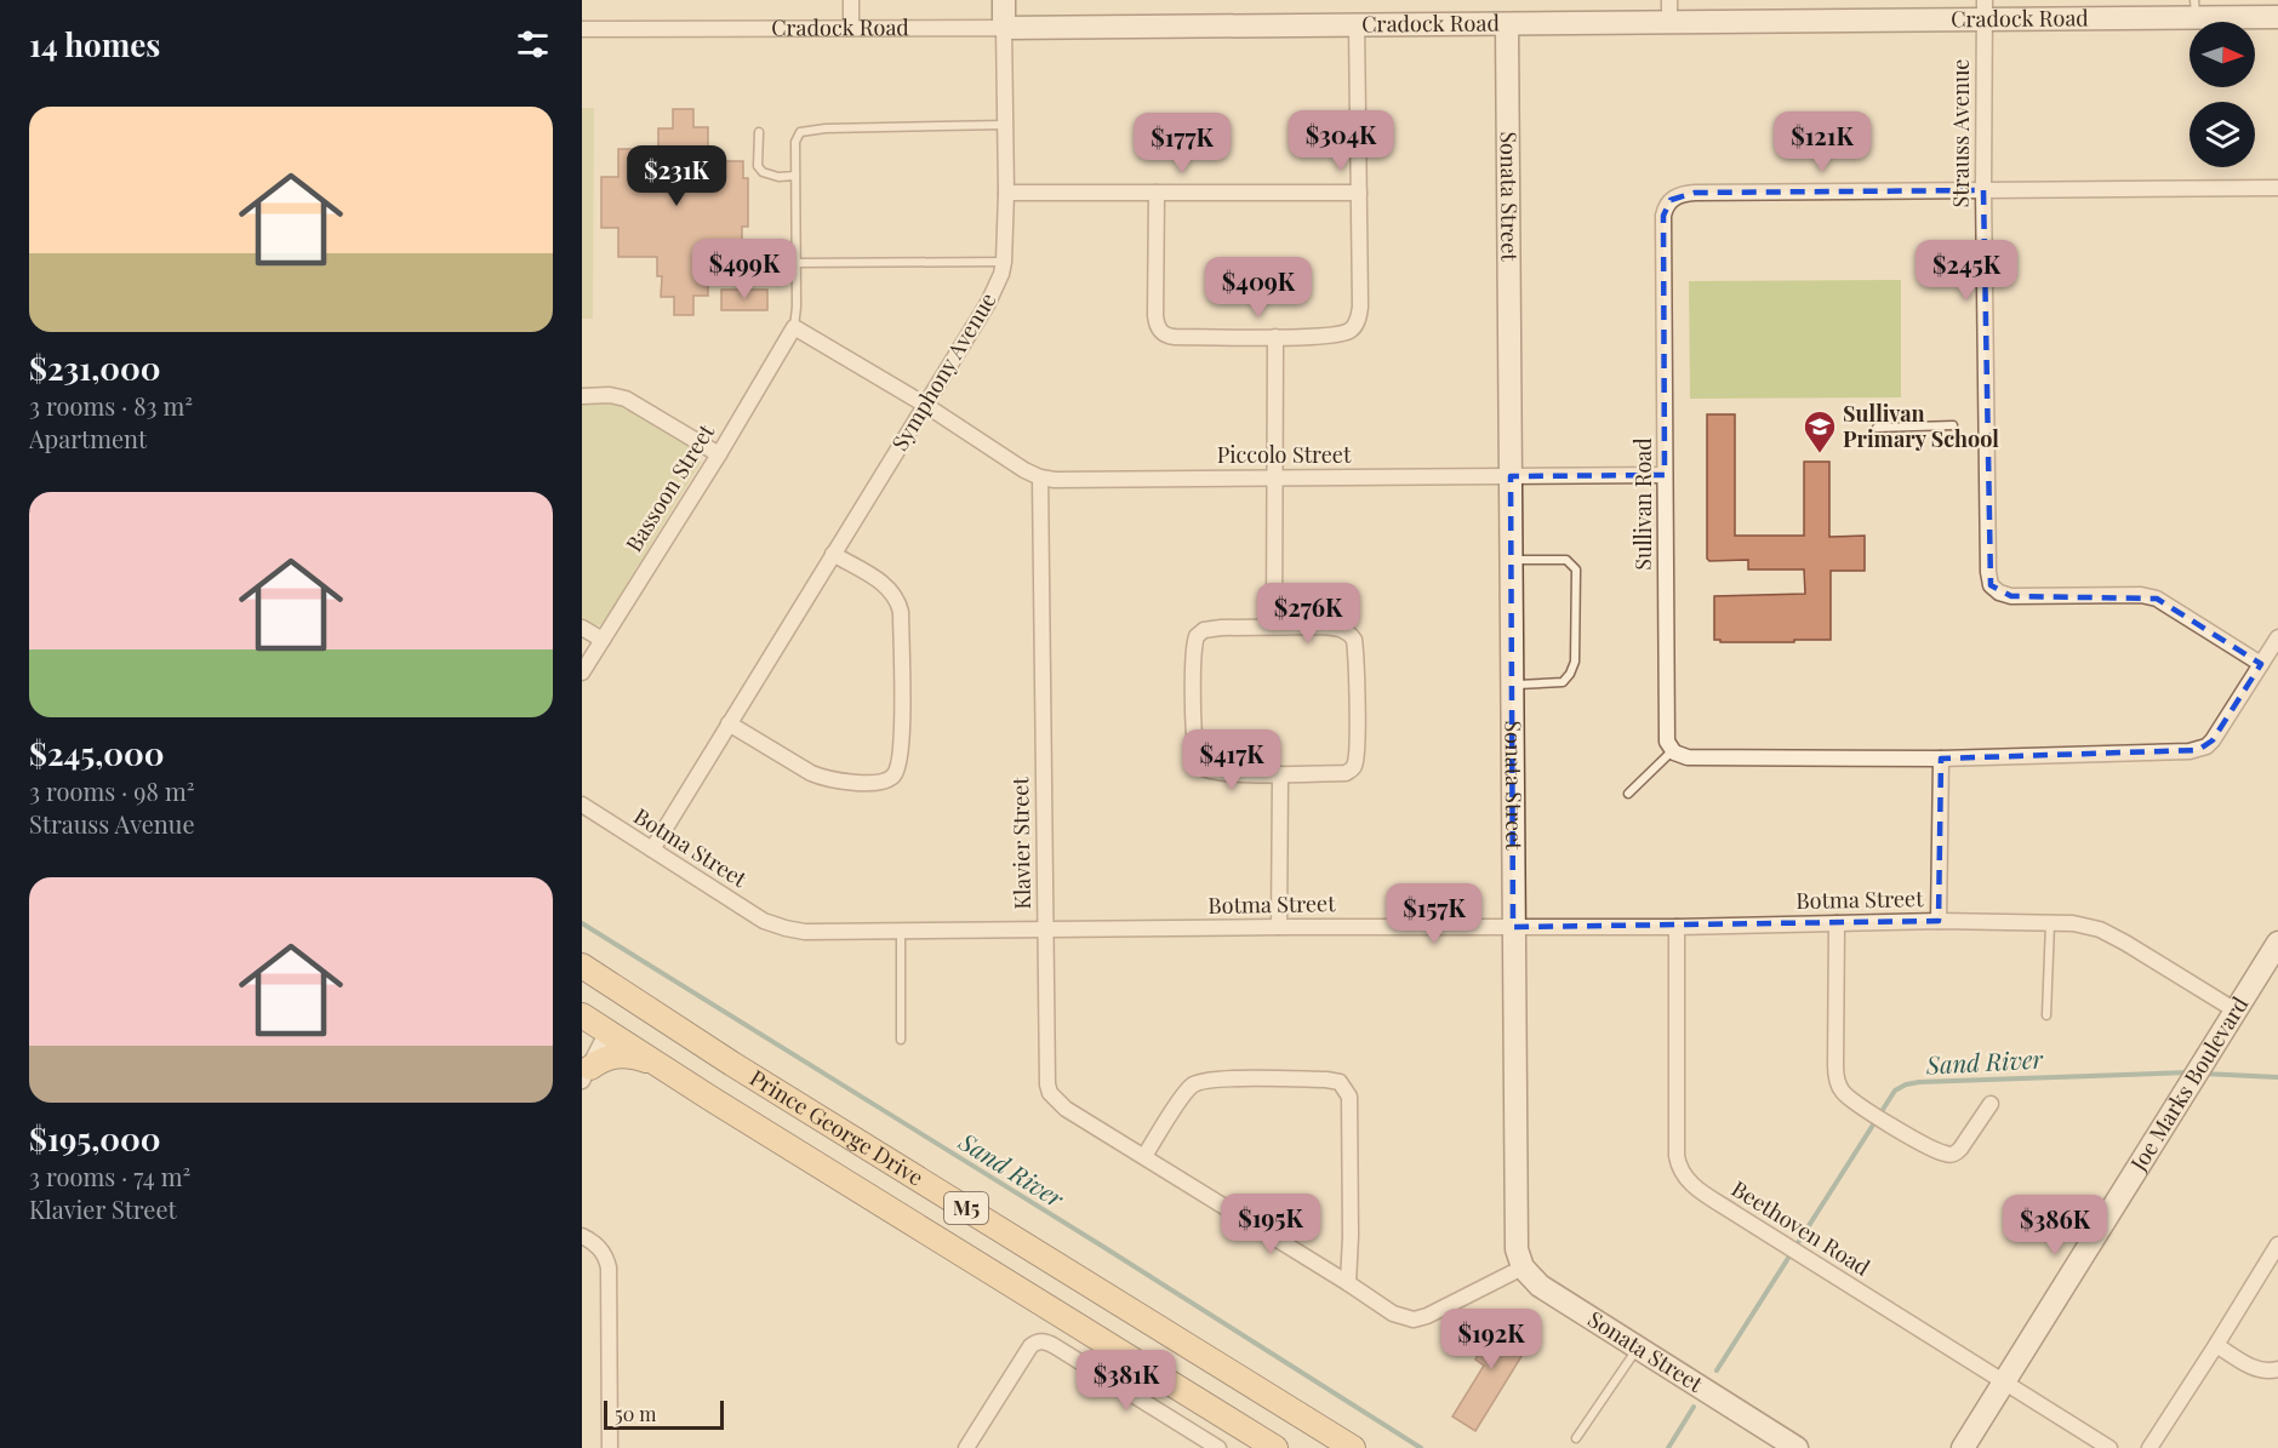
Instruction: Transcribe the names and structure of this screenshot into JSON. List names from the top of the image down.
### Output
{
  "streets": {
    "main road": ["Prince George Drive", "M5"],
    "street": [
      "Cradock Road",
      "Strauss Avenue",
      "Sonata Street",
      "Symphony Avenue",
      "Piccolo Street",
      "Bassoon Street",
      "Sullivan Road",
      "Klavier Street",
      "Botma Street",
      "Joe Marks Boulevard",
      "Beethoven Road"
    ]
  },
  "crossings": [
    ["Cradock Road", "Strauss Avenue"],
    ["Cradock Road", "Sonata Street"],
    ["Cradock Road", "Symphony Avenue"],
    ["Strauss Avenue", "Sullivan Road"],
    ["Sonata Street", "Piccolo Street"],
    ["Sonata Street", "Klavier Street"],
    ["Sonata Street", "Botma Street"],
    ["Symphony Avenue", "Piccolo Street"],
    ["Symphony Avenue", "Bassoon Street"],
    ["Symphony Avenue", "Botma Street"],
    ["Piccolo Street", "Sullivan Road"],
    ["Piccolo Street", "Klavier Street"],
    ["Klavier Street", "Botma Street"],
    ["Botma Street", "Joe Marks Boulevard"],
    ["Botma Street", "Beethoven Road"],
    ["Joe Marks Boulevard", "Beethoven Road"]
  ],
  "water": ["Sand River"],
  "places": {
    "school or university": ["Sullivan Primary School"]
  },
  "scale_bar": "50 m",
  "north": "right",
  "page": {
    "heading": "14 homes",
    "list": [
      {
        "name": "$231,000",
        "note": "3 rooms · 83 m² · Apartment"
      },
      {
        "name": "$245,000",
        "note": "3 rooms · 98 m² · Strauss Avenue"
      },
      {
        "name": "$195,000",
        "note": "3 rooms · 74 m² · Klavier Street"
      }
    ],
    "price": [
      "$304K",
      "$121K",
      "$177K",
      "$231K",
      "$499K",
      "$245K",
      "$409K",
      "$276K",
      "$417K",
      "$157K",
      "$195K",
      "$386K",
      "$192K",
      "$381K"
    ],
    "scale": "50 m"
  }
}
